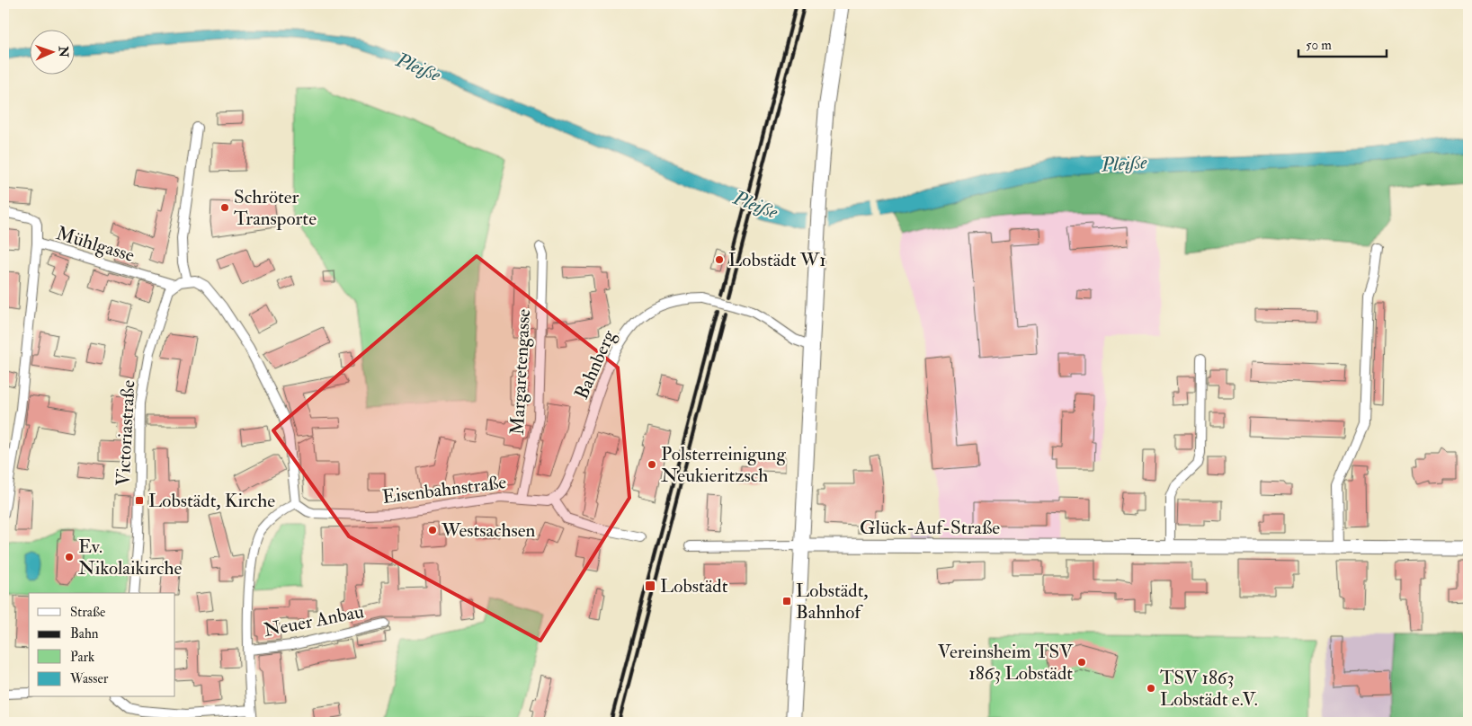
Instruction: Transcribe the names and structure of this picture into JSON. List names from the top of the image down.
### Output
{
  "streets": {
    "main road": ["Glück-Auf-Straße"],
    "street": [
      "Mühlgasse",
      "Bahnberg",
      "Margaretengasse",
      "Victoriastraße",
      "Eisenbahnstraße",
      "Neuer Anbau"
    ]
  },
  "crossings": [
    ["Mühlgasse", "Victoriastraße"],
    ["Bahnberg", "Eisenbahnstraße"],
    ["Margaretengasse", "Eisenbahnstraße"]
  ],
  "water": ["Pleiße"],
  "places": {
    "other": [
      "Schröter Transporte",
      "Lobstädt W1",
      "Polsterreinigung Neukieritzsch",
      "Westsachsen",
      "Ev. Nikolaikirche",
      "Vereinsheim TSV 1863 Lobstädt",
      "TSV 1863 Lobstädt e.V."
    ],
    "transit": ["Lobstädt, Kirche", "Lobstädt", "Lobstädt, Bahnhof"]
  },
  "legend": [
    "Straße",
    "Bahn",
    "Park",
    "Wasser"
  ],
  "scale_bar": "50 m",
  "north": "right"
}
